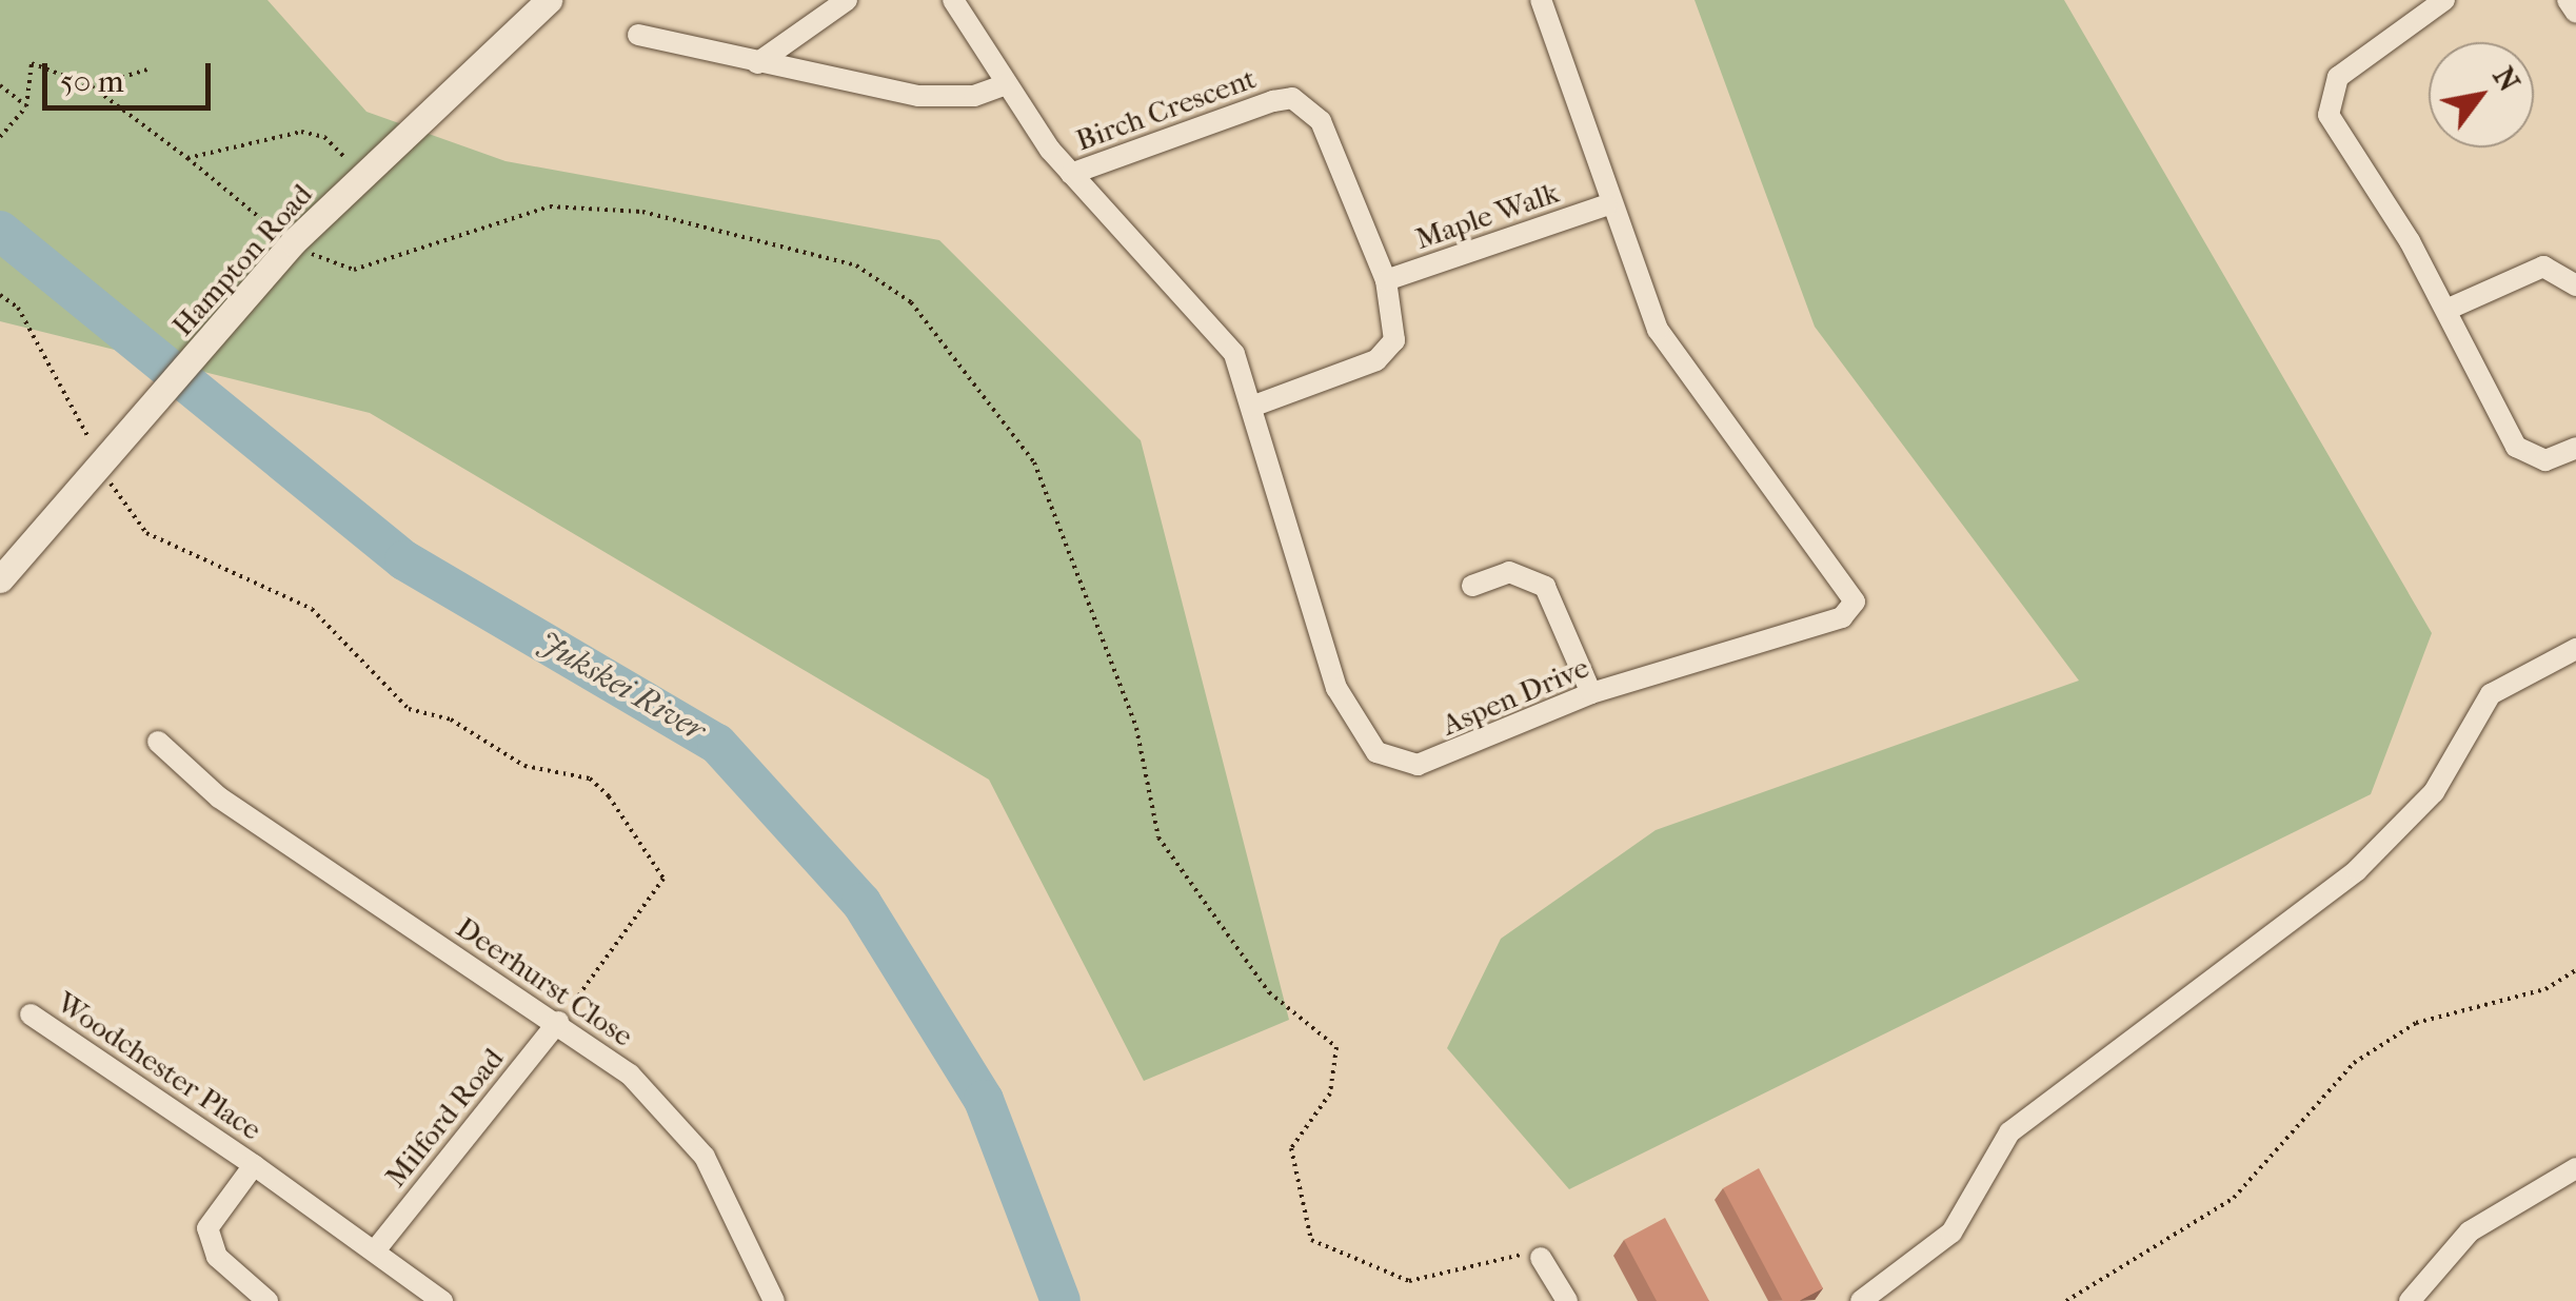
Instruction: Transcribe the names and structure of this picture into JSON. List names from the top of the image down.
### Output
{
  "streets": {
    "street": [
      "Birch Crescent",
      "Maple Walk",
      "Hampton Road",
      "Aspen Drive",
      "Deerhurst Close",
      "Woodchester Place",
      "Milford Road"
    ]
  },
  "crossings": [
    ["Birch Crescent", "Maple Walk"],
    ["Birch Crescent", "Aspen Drive"],
    ["Maple Walk", "Aspen Drive"],
    ["Deerhurst Close", "Milford Road"],
    ["Woodchester Place", "Milford Road"]
  ],
  "water": ["Jukskei River"],
  "scale_bar": "50 m",
  "north": "top right"
}
